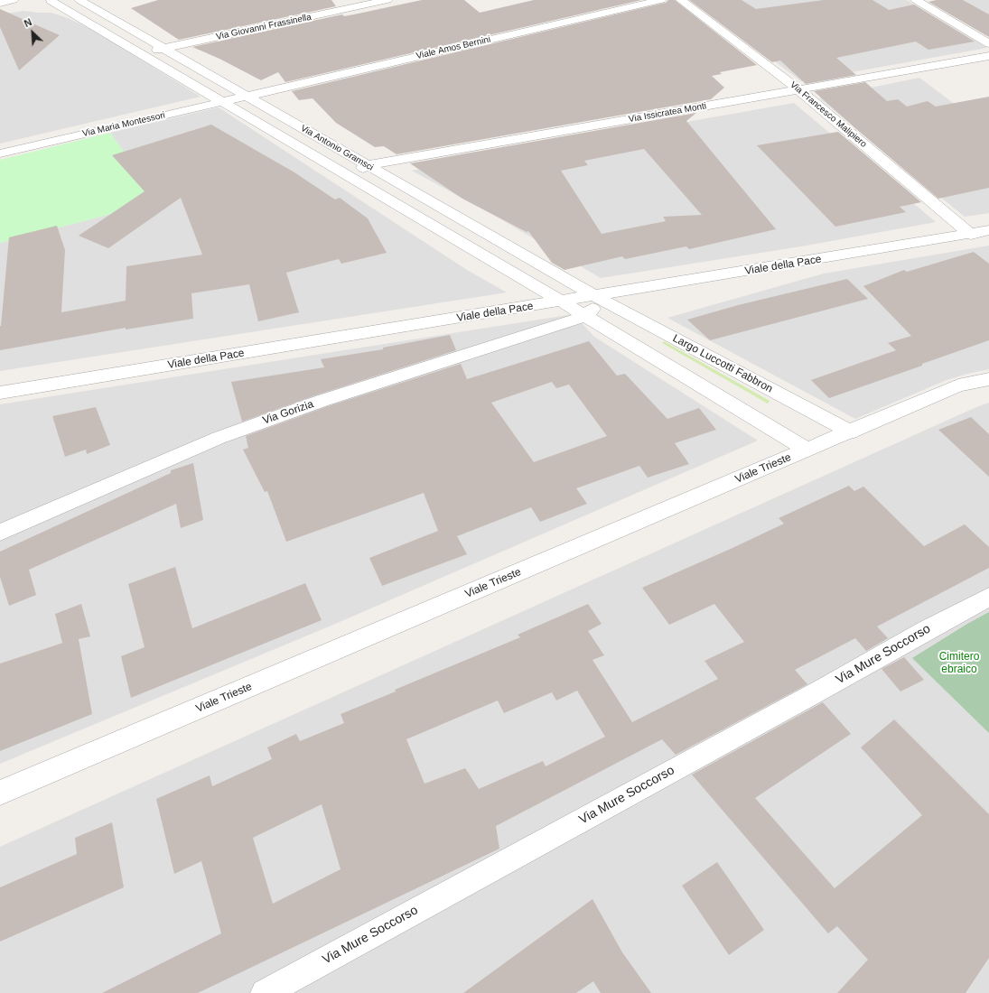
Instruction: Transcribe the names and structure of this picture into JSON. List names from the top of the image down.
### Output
{
  "streets": {
    "street": [
      "Via Giovanni Frassinella",
      "Viale Amos Bernini",
      "Via Issicratea Monti",
      "Via Francesco Malipiero",
      "Via Maria Montessori",
      "Via Antonio Gramsci",
      "Viale della Pace",
      "Largo Luccotti Fabbron",
      "Via Gorizia",
      "Viale Trieste",
      "Via Mure Soccorso"
    ]
  },
  "crossings": [
    ["Via Giovanni Frassinella", "Via Antonio Gramsci"],
    ["Viale Amos Bernini", "Via Maria Montessori"],
    ["Viale Amos Bernini", "Via Antonio Gramsci"],
    ["Via Issicratea Monti", "Via Francesco Malipiero"],
    ["Via Issicratea Monti", "Via Antonio Gramsci"],
    ["Via Francesco Malipiero", "Viale della Pace"],
    ["Via Maria Montessori", "Via Antonio Gramsci"],
    ["Via Antonio Gramsci", "Viale della Pace"],
    ["Via Antonio Gramsci", "Largo Luccotti Fabbron"],
    ["Viale della Pace", "Largo Luccotti Fabbron"],
    ["Largo Luccotti Fabbron", "Viale Trieste"]
  ],
  "parks": ["Cimitero ebraico"],
  "north": "top left"
}
